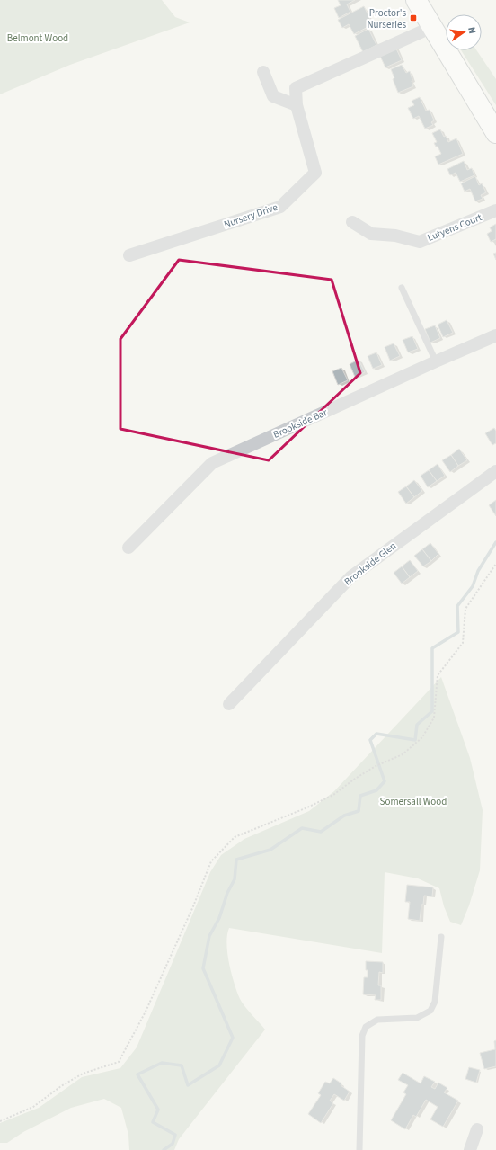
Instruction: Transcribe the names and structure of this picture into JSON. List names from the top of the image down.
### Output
{
  "streets": {
    "street": [
      "Nursery Drive",
      "Lutyens Court",
      "Brookside Bar",
      "Brookside Glen"
    ]
  },
  "parks": ["Belmont Wood", "Somersall Wood"],
  "places": {
    "transit": ["Proctor's Nurseries"]
  },
  "north": "right"
}
